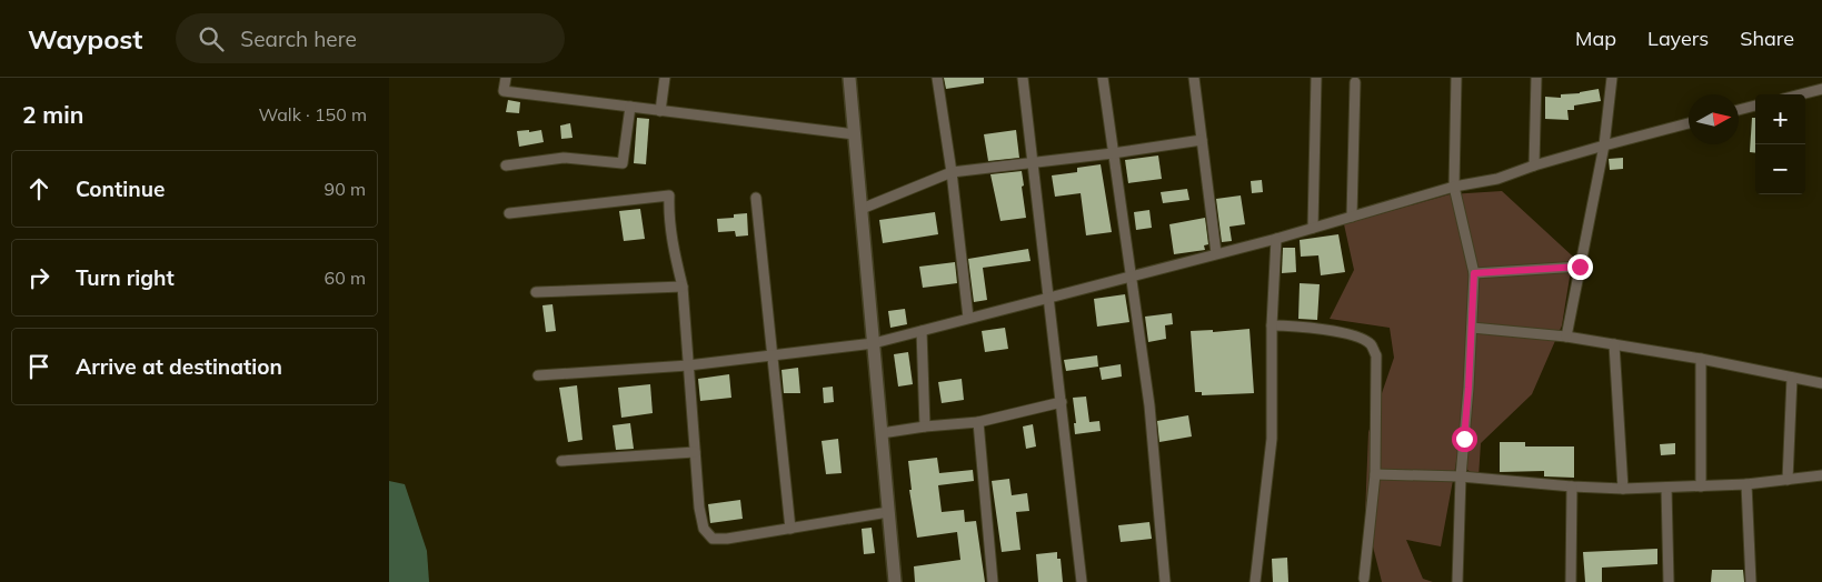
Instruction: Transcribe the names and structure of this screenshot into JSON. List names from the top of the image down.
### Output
{
  "north": "right",
  "page": {
    "header": "Waypost",
    "search": "Search here",
    "nav": ["Map", "Layers", "Share"],
    "heading": ["2 min", "Walk · 150 m"],
    "map_buttons": ["+", "−"],
    "list": [
      ["Continue", "90 m"],
      ["Turn right", "60 m"],
      "Arrive at destination"
    ]
  }
}
